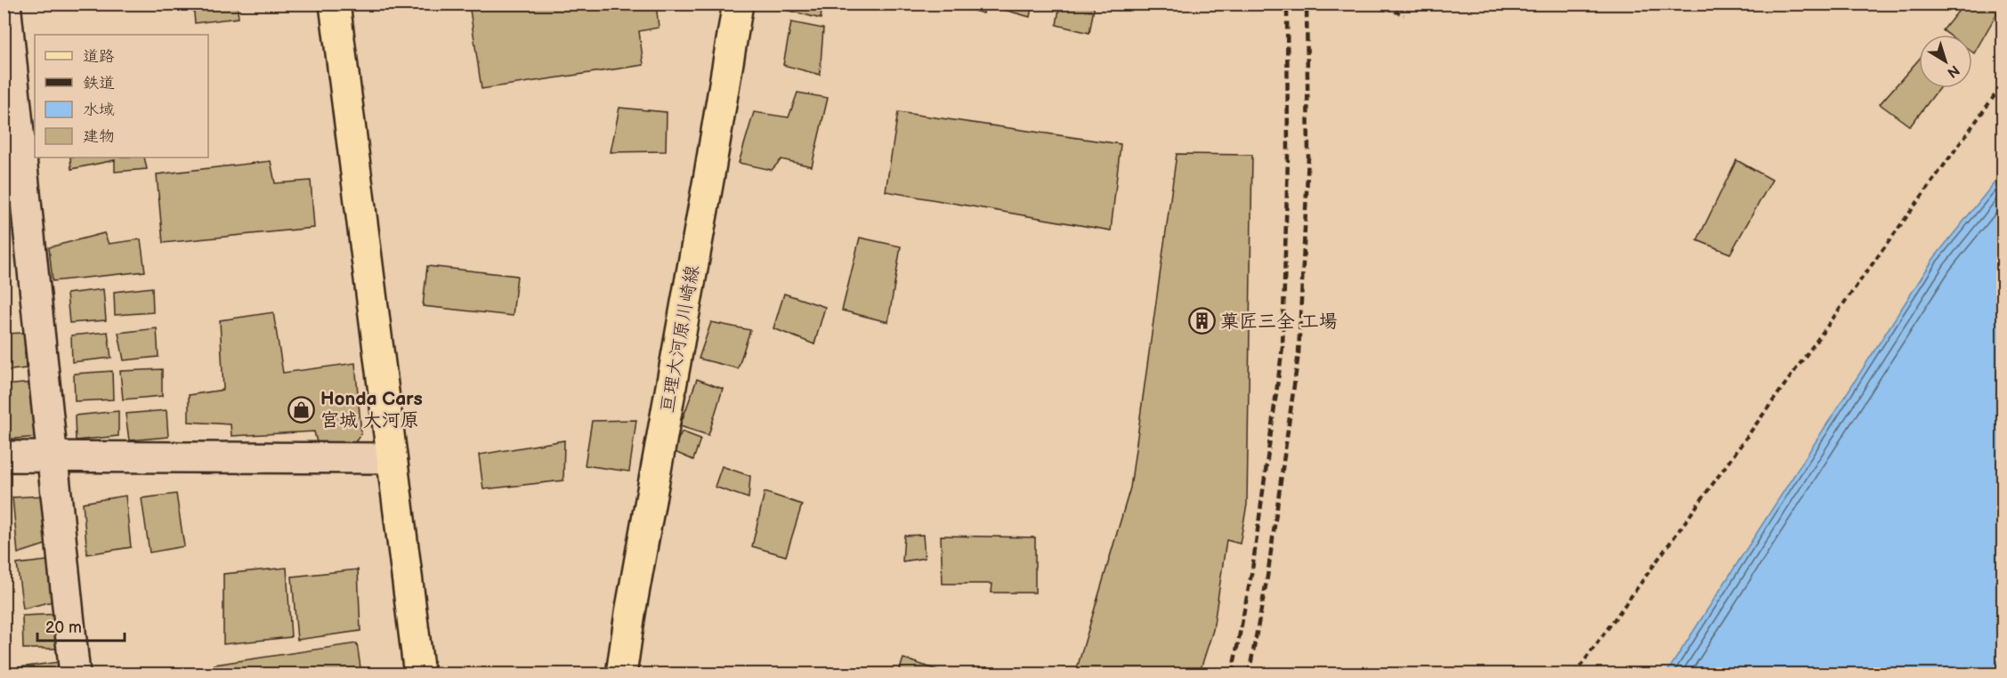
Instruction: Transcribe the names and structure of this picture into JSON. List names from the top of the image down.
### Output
{
  "streets": {
    "main road": ["亘理大河原川崎線"]
  },
  "places": {
    "building": ["菓匠三全 工場"],
    "shop": ["Honda Cars 宮城 大河原"]
  },
  "legend": [
    "道路",
    "鉄道",
    "水域",
    "建物"
  ],
  "scale_bar": "20 m",
  "north": "bottom right"
}
